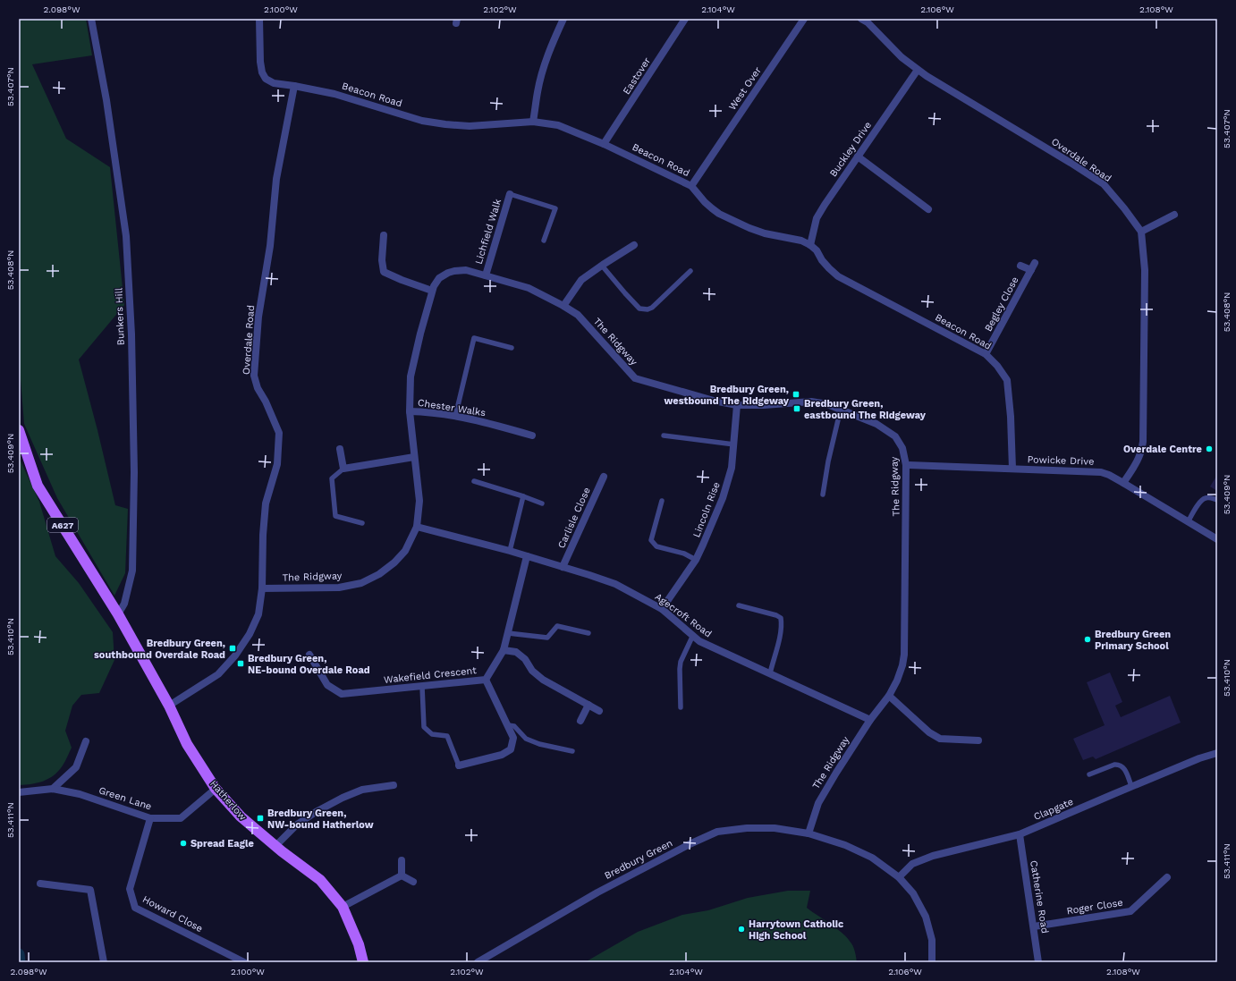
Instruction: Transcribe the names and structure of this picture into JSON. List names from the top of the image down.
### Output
{
  "streets": {
    "main road": ["A627", "Hatherlow"],
    "street": [
      "Eastover",
      "West Over",
      "Beacon Road",
      "Buckley Drive",
      "Overdale Road",
      "Lichfield Walk",
      "Begley Close",
      "Bunkers Hill",
      "The Ridgway",
      "Chester Walks",
      "Powicke Drive",
      "Lincoln Rise",
      "Carlisle Close",
      "Agecroft Road",
      "Wakefield Crescent",
      "Green Lane",
      "Clapgate",
      "Bredbury Green",
      "Catherine Road",
      "Roger Close",
      "Howard Close"
    ]
  },
  "crossings": [
    ["Eastover", "Beacon Road"],
    ["West Over", "Beacon Road"],
    ["Beacon Road", "Buckley Drive"],
    ["Beacon Road", "Overdale Road"],
    ["Beacon Road", "Begley Close"],
    ["Beacon Road", "Powicke Drive"],
    ["Buckley Drive", "Overdale Road"],
    ["Overdale Road", "The Ridgway"],
    ["Overdale Road", "Hatherlow"],
    ["Lichfield Walk", "The Ridgway"],
    ["Bunkers Hill", "A627"],
    ["Bunkers Hill", "Hatherlow"],
    ["The Ridgway", "Chester Walks"],
    ["The Ridgway", "Powicke Drive"],
    ["The Ridgway", "Lincoln Rise"],
    ["The Ridgway", "Agecroft Road"],
    ["The Ridgway", "Bredbury Green"],
    ["Lincoln Rise", "Agecroft Road"],
    ["Carlisle Close", "Agecroft Road"],
    ["A627", "Hatherlow"],
    ["Agecroft Road", "Wakefield Crescent"],
    ["Green Lane", "Hatherlow"],
    ["Green Lane", "Howard Close"],
    ["Clapgate", "Bredbury Green"],
    ["Clapgate", "Catherine Road"],
    ["Catherine Road", "Roger Close"]
  ],
  "places": {
    "transit": [
      "Bredbury Green, westbound The Ridgeway",
      "Bredbury Green, eastbound The Ridgeway",
      "Bredbury Green, southbound Overdale Road",
      "Bredbury Green, NE-bound Overdale Road",
      "Bredbury Green, NW-bound Hatherlow"
    ],
    "other": [
      "Overdale Centre",
      "Bredbury Green Primary School",
      "Spread Eagle",
      "Harrytown Catholic High School"
    ]
  },
  "coordinates": [
    "2.098°W",
    "2.100°W",
    "2.102°W",
    "2.104°W",
    "2.106°W",
    "2.108°W",
    "53.407°N",
    "53.408°N",
    "53.409°N",
    "53.410°N",
    "53.411°N"
  ]
}
